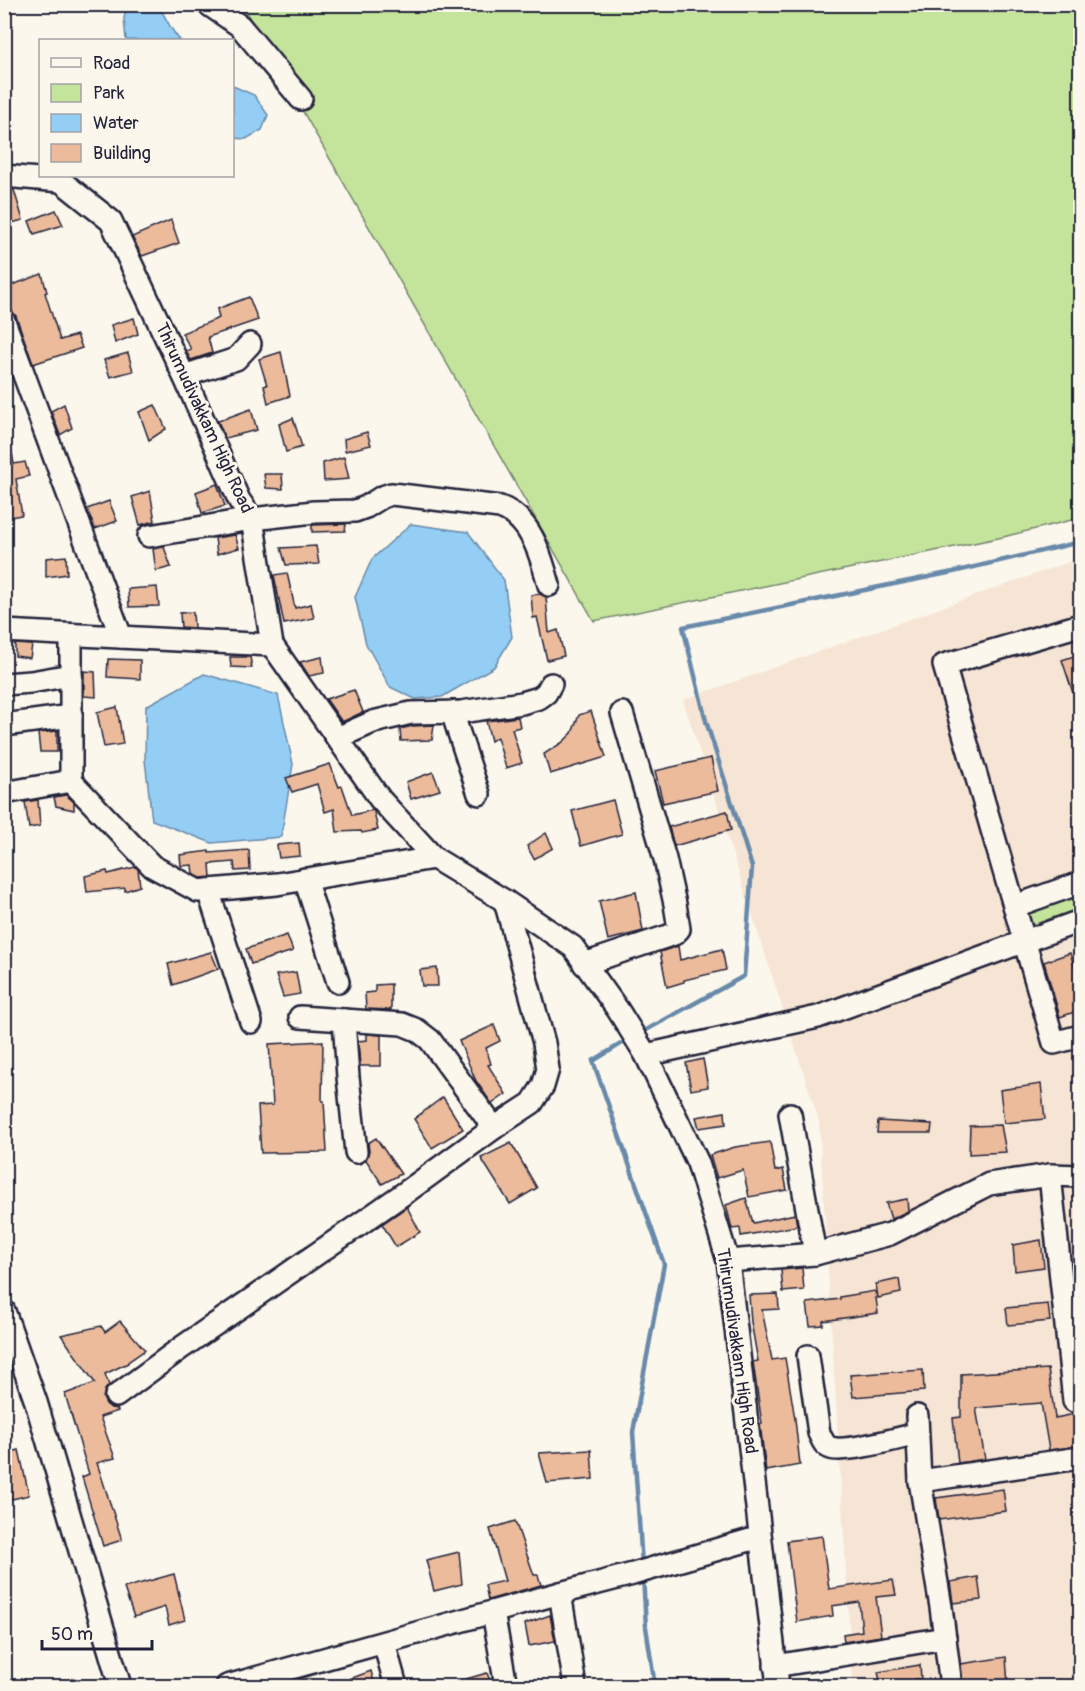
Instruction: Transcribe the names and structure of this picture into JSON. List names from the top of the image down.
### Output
{
  "streets": {
    "street": ["Thirumudivakkam High Road"]
  },
  "legend": [
    "Road",
    "Park",
    "Water",
    "Building"
  ],
  "scale_bar": "50 m"
}
